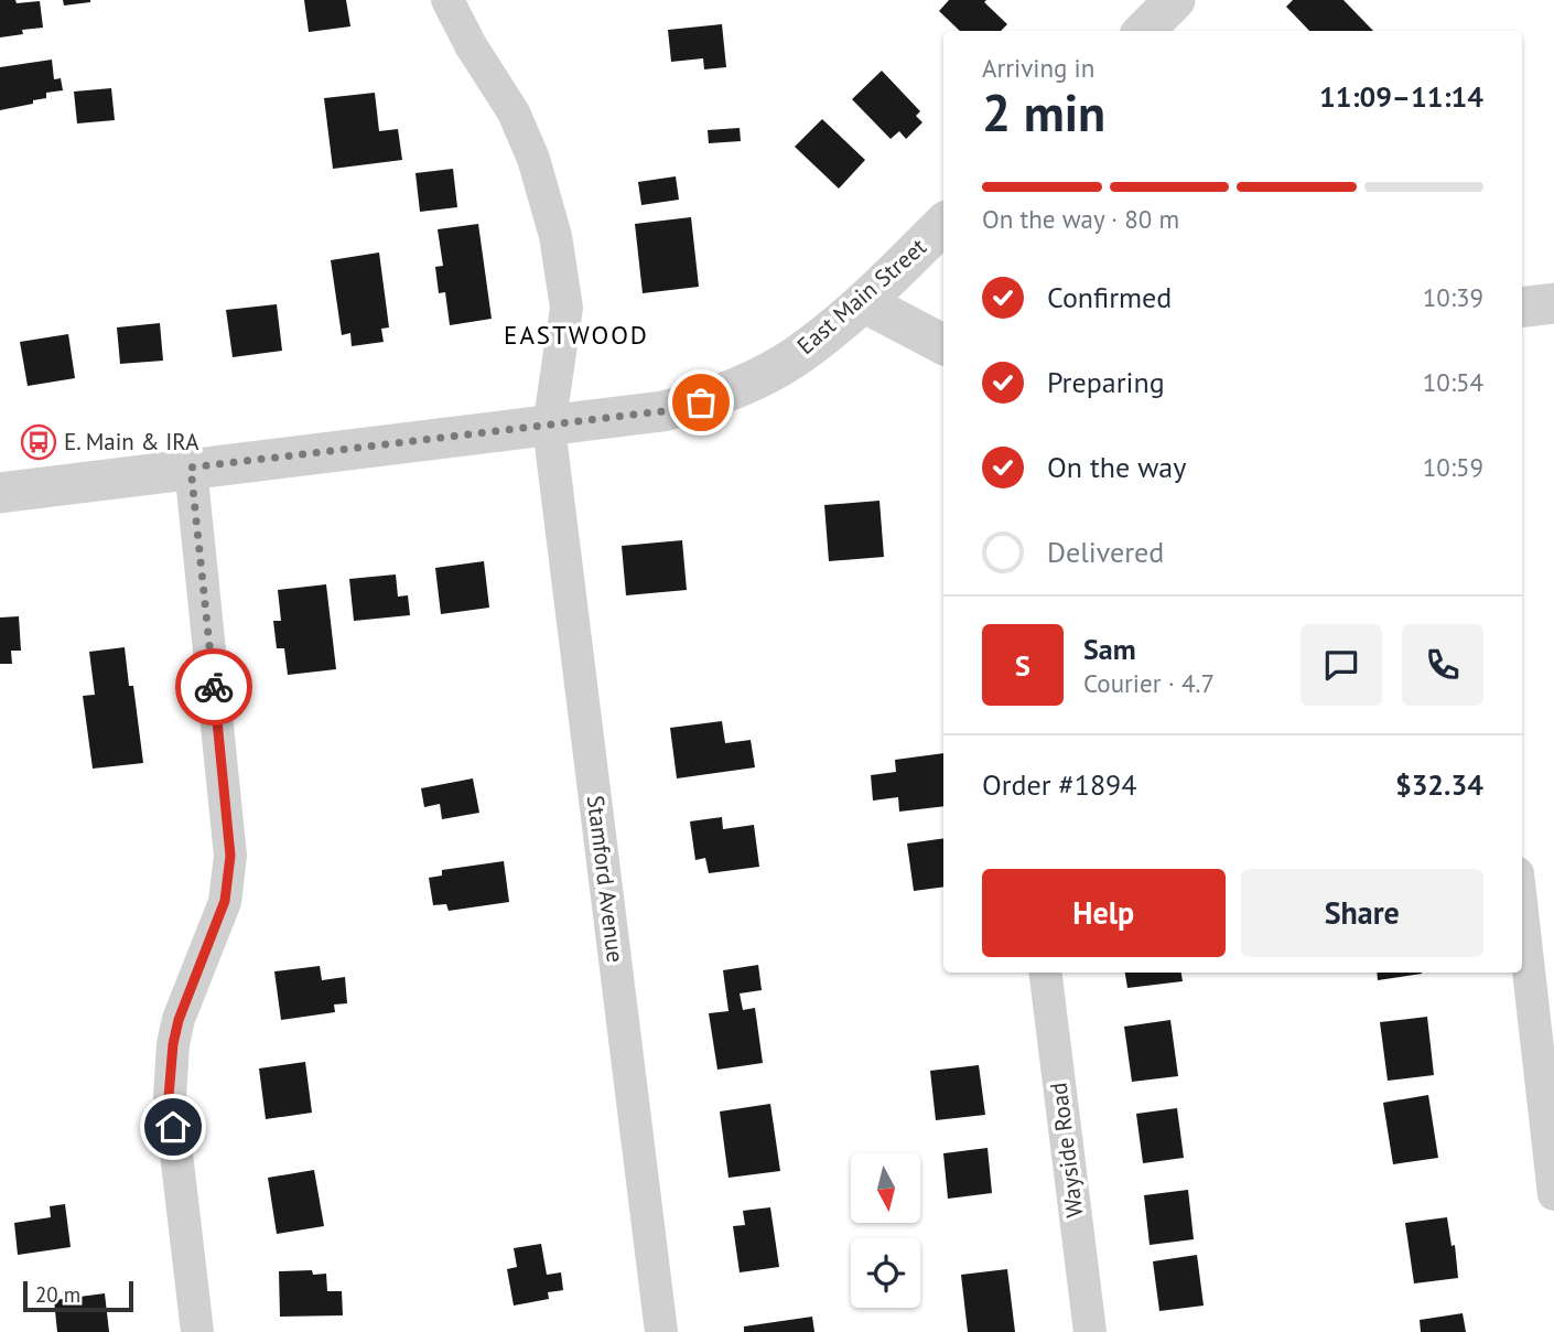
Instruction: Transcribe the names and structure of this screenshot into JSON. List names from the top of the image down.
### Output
{
  "streets": {
    "street": ["East Main Street", "Stamford Avenue", "Wayside Road"]
  },
  "crossings": [
    ["East Main Street", "Stamford Avenue"]
  ],
  "districts": ["EASTWOOD"],
  "places": {
    "bus stop": ["E. Main & IRA"]
  },
  "scale_bar": "20 m",
  "north": "bottom",
  "page": {
    "heading": ["2 min", "Arriving in", "11:09–11:14"],
    "panel": [
      "Sam",
      "Courier · 4.7",
      "Order #1894",
      "$32.34"
    ],
    "bar": "On the way · 80 m",
    "list": [
      ["Confirmed", "10:39"],
      ["Preparing", "10:54"],
      ["On the way", "10:59"],
      "Delivered"
    ],
    "round": "S",
    "buttons": ["Help", "Share"],
    "scale": "20 m"
  }
}
